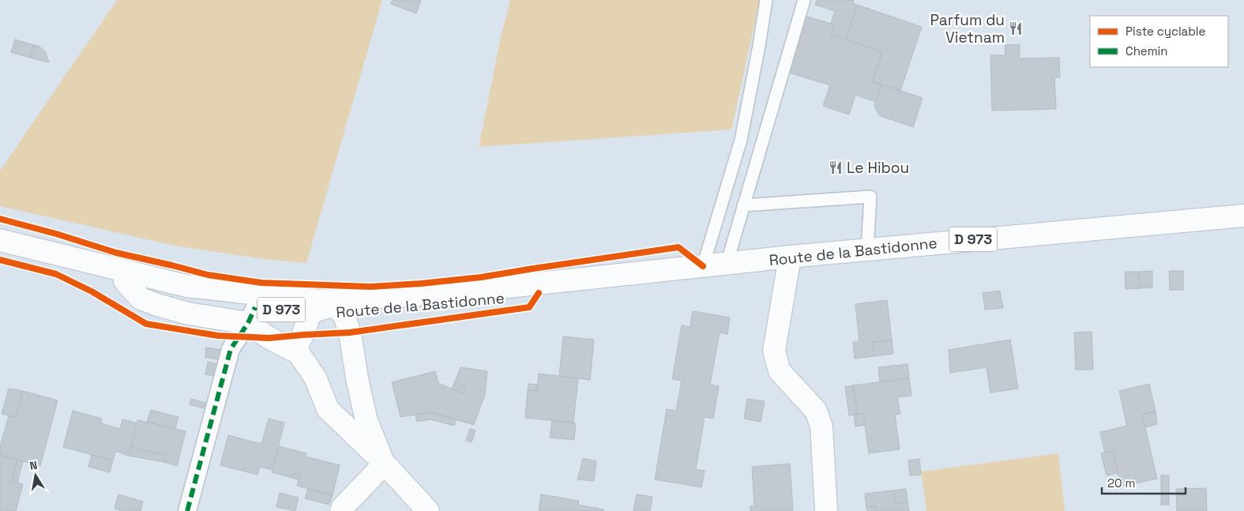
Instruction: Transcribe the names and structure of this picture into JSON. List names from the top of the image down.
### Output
{
  "streets": {
    "main road": ["D 973", "Route de la Bastidonne"]
  },
  "places": {
    "restaurant": ["Parfum du Vietnam", "Le Hibou"]
  },
  "legend": ["Piste cyclable", "Chemin"],
  "scale_bar": "20 m",
  "north": "top"
}
